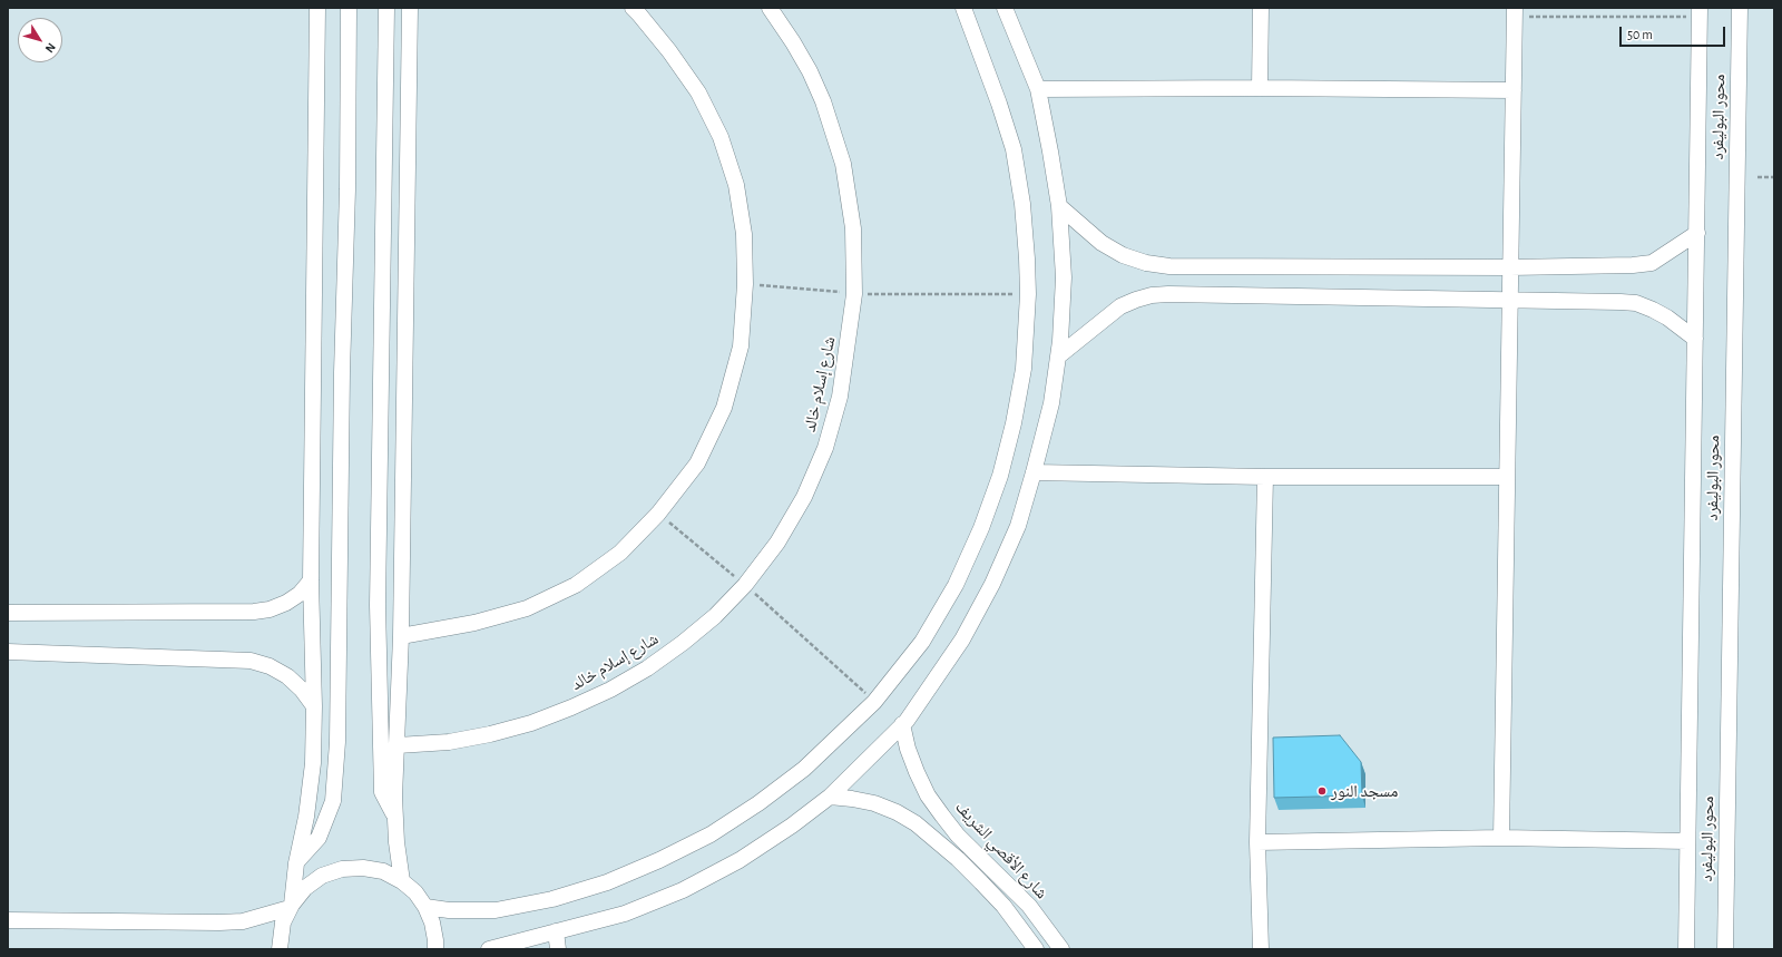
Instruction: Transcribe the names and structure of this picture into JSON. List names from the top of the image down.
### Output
{
  "streets": {
    "street": ["محور البوليفرد", "شارع إسلام خالد", "شارع الأقصي الشريف"]
  },
  "places": ["مسجد النور"],
  "scale_bar": "50 m",
  "north": "bottom right"
}
